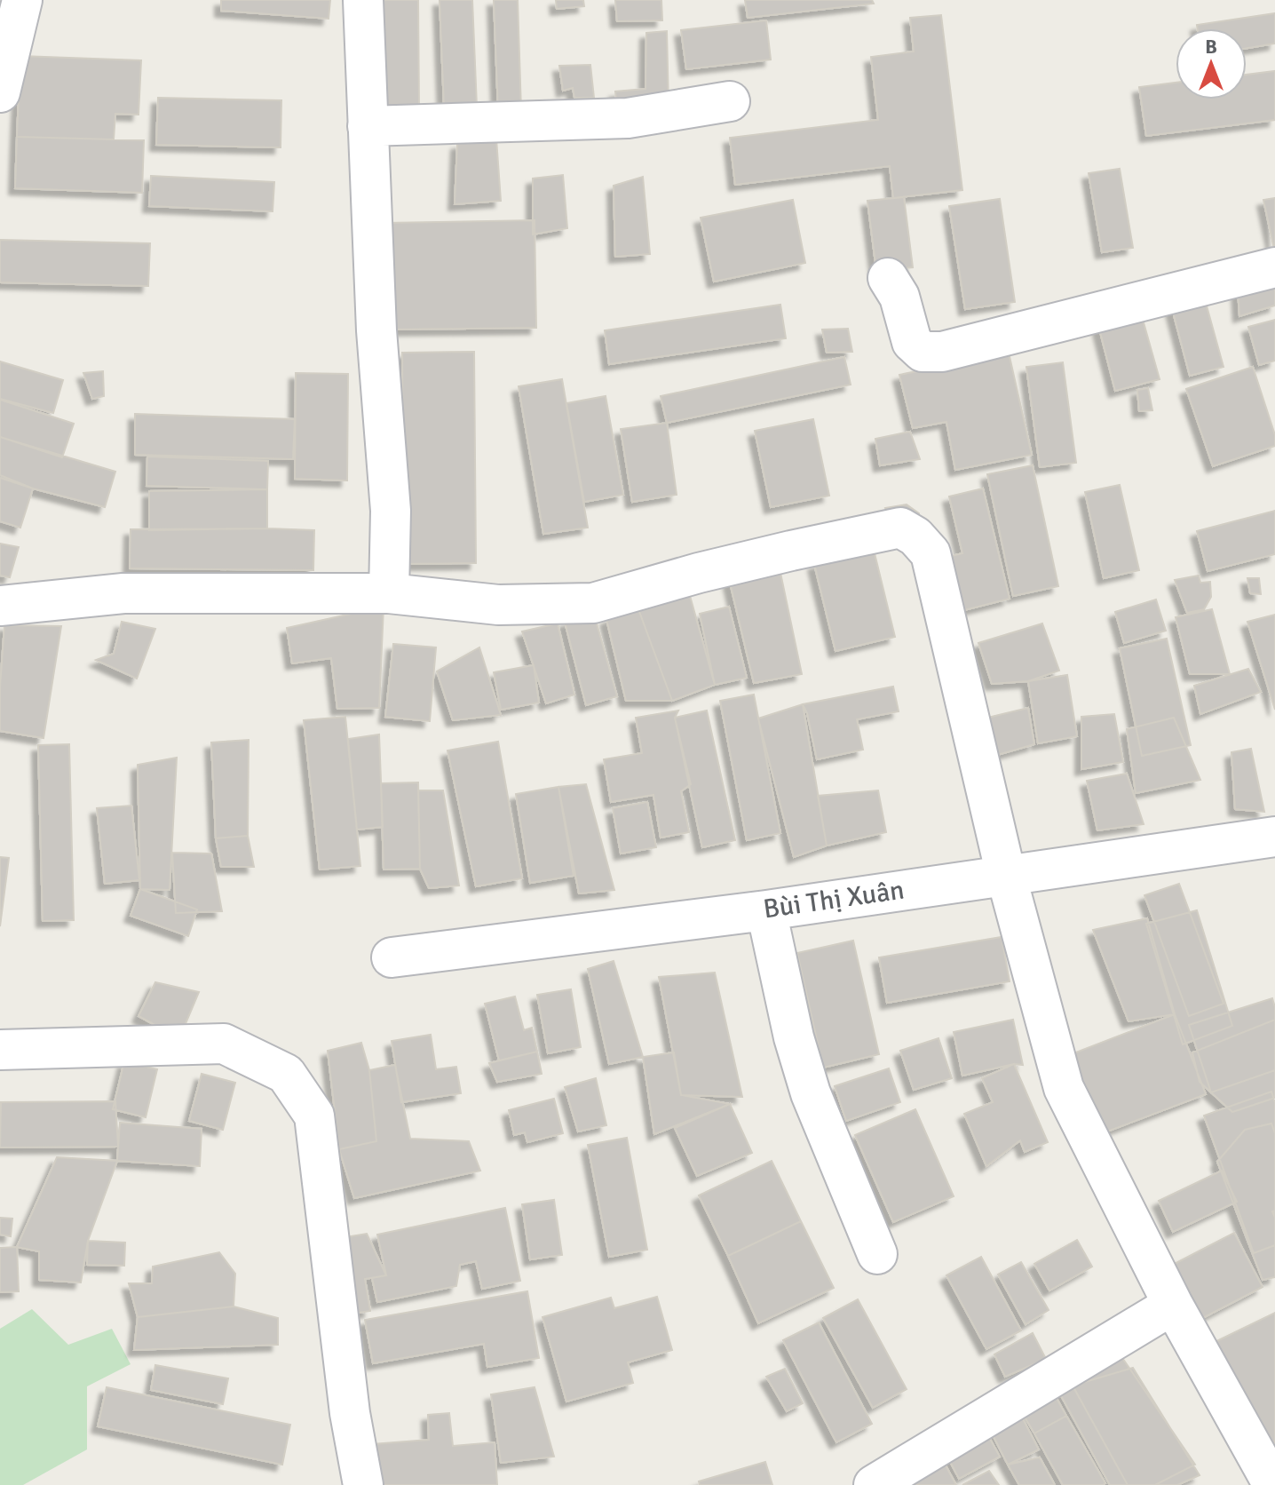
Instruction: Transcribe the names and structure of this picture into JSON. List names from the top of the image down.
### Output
{
  "streets": {
    "street": ["Bùi Thị Xuân"]
  },
  "north": "top"
}
